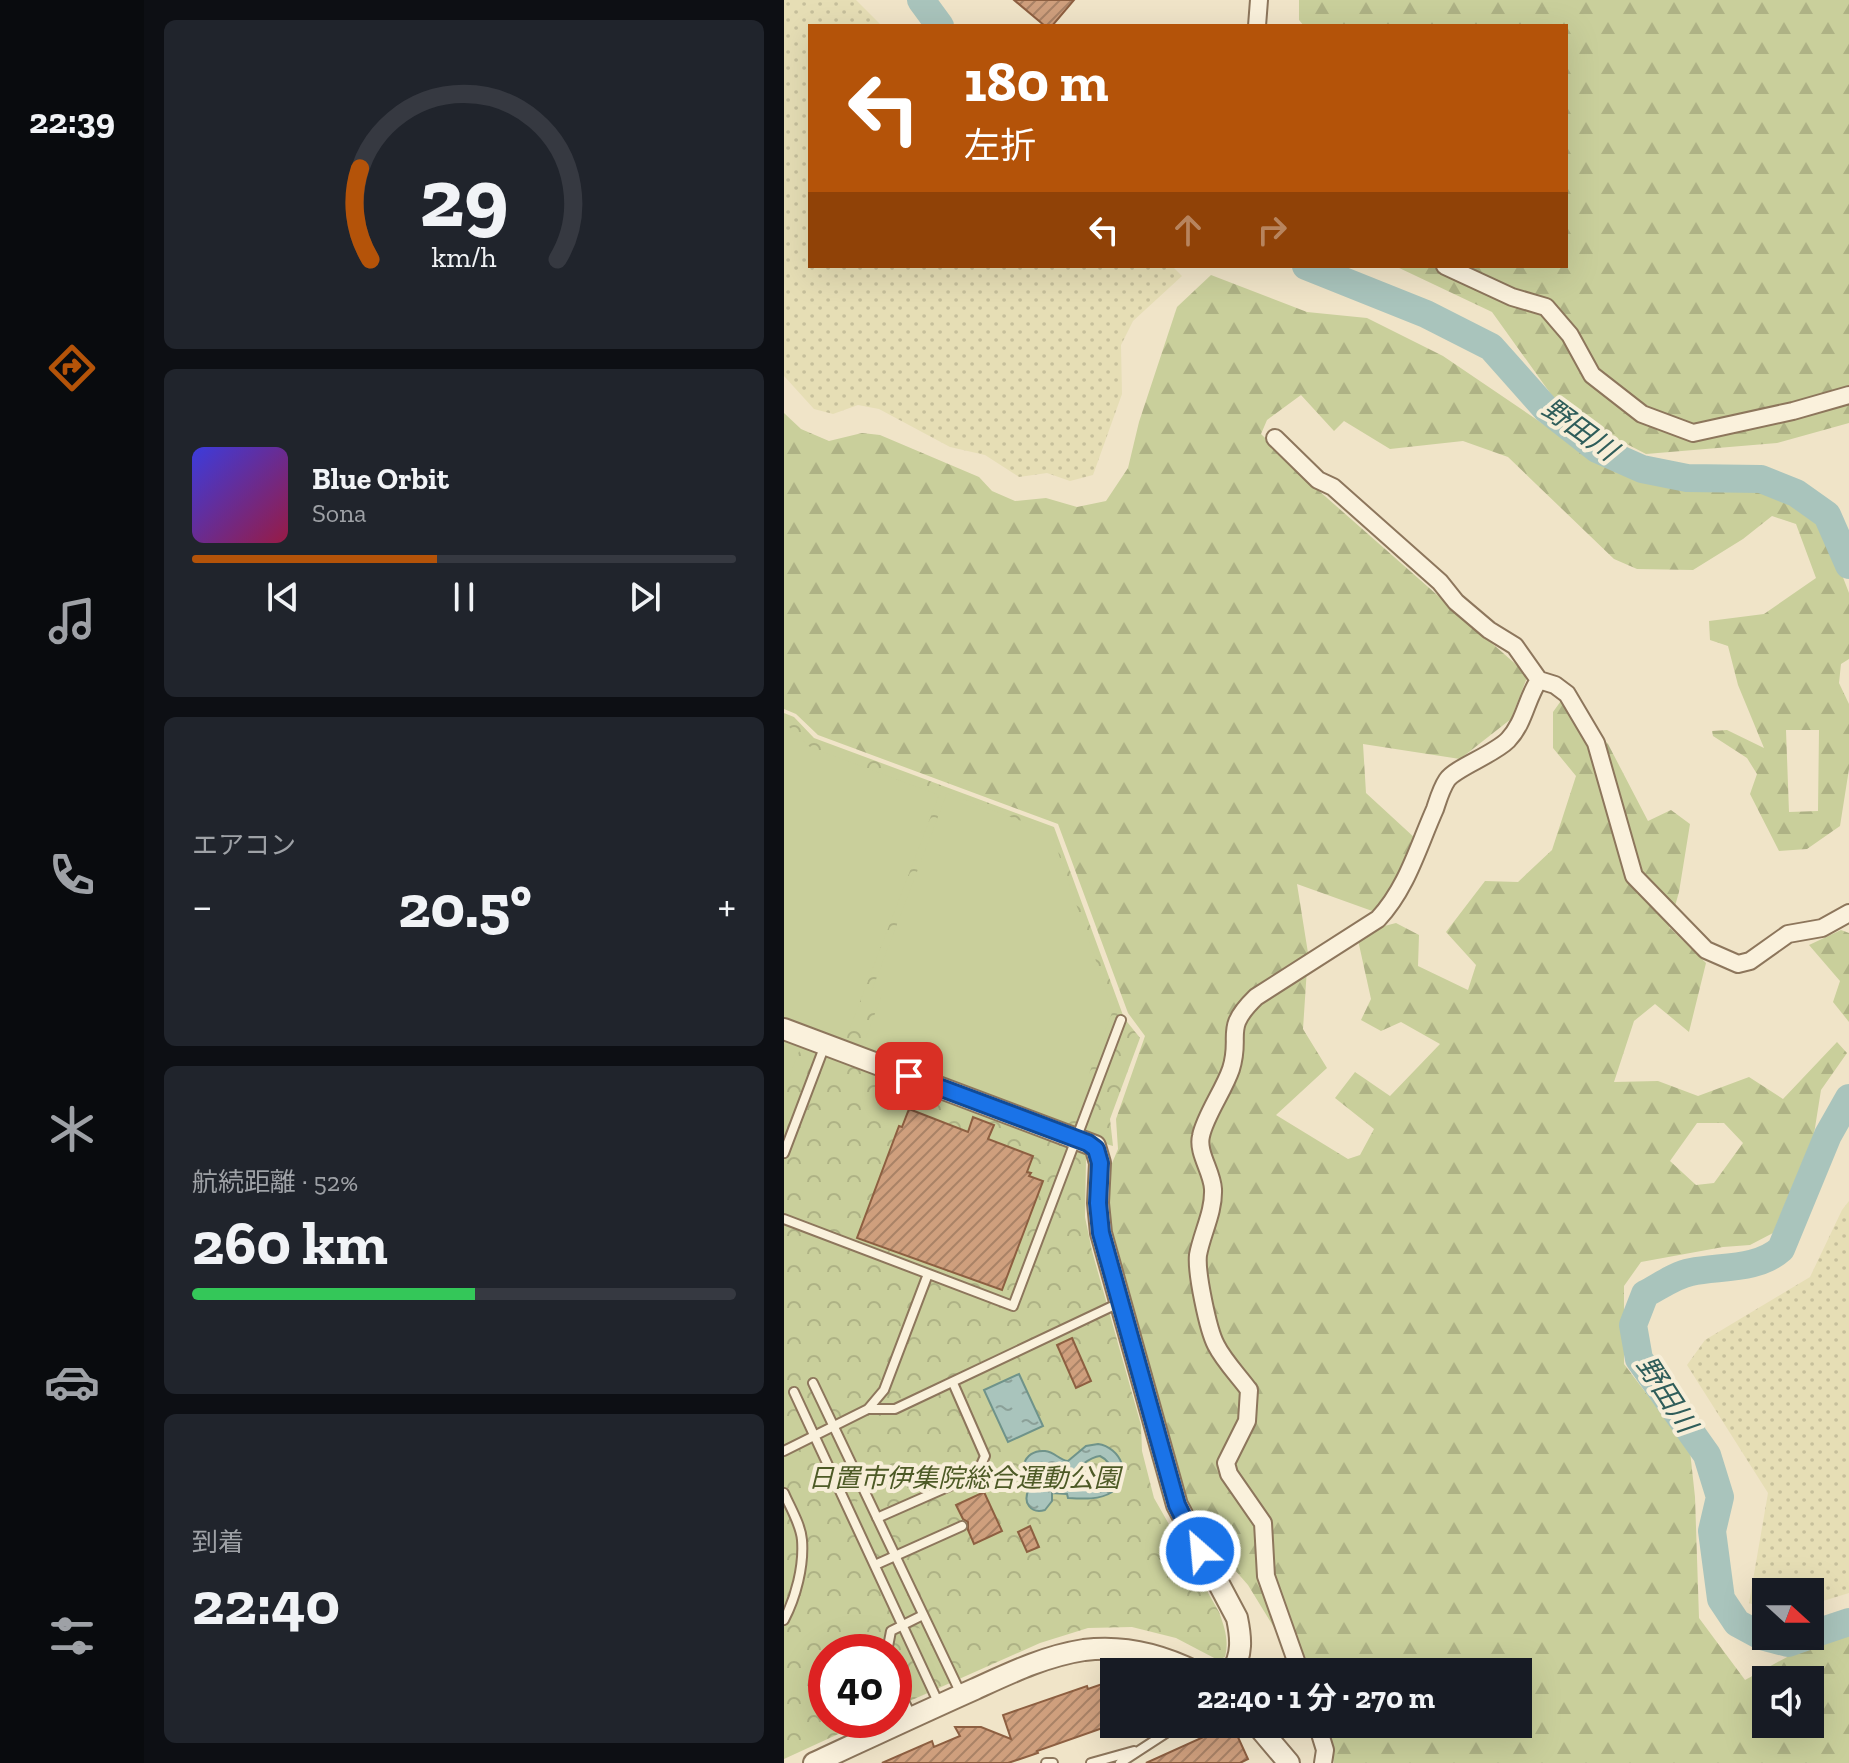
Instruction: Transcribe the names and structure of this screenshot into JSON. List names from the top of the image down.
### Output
{
  "water": ["野田川"],
  "parks": ["日置市伊集院総合運動公園"],
  "north": "right",
  "page": {
    "tabs": "22:39",
    "turn": ["180 m", "左折"],
    "song": ["Blue Orbit", "Sona"],
    "tile": [
      "エアコン",
      ["航続距離 · 52%", "260 km"],
      ["到着", "22:40"]
    ],
    "heat": ["−", "20.5°", "+"],
    "limit": "40",
    "trip": "22:40 · 1 分 · 270 m",
    "gauge": ["29", "km/h"]
  }
}
